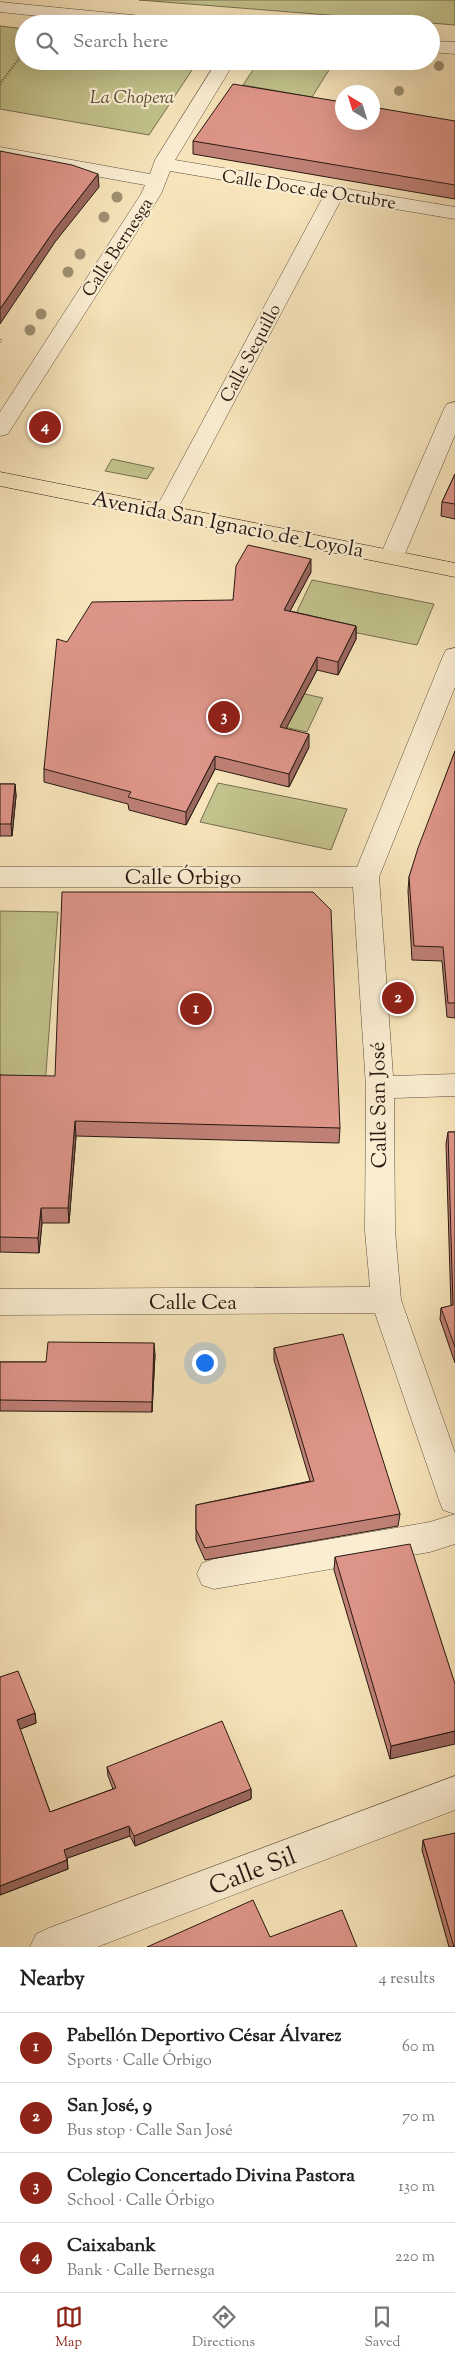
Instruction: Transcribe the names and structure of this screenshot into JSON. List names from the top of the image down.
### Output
{
  "streets": {
    "main road": ["Avenida San Ignacio de Loyola"],
    "street": [
      "Calle Doce de Octubre",
      "Calle Bernesga",
      "Calle Sequillo",
      "Calle Órbigo",
      "Calle San José",
      "Calle Cea",
      "Calle Sil"
    ]
  },
  "crossings": [
    ["Calle Doce de Octubre", "Calle Bernesga"],
    ["Calle Doce de Octubre", "Calle Sequillo"],
    ["Calle Sequillo", "Avenida San Ignacio de Loyola"],
    ["Calle Órbigo", "Calle San José"],
    ["Calle San José", "Calle Cea"]
  ],
  "parks": ["La Chopera"],
  "north": "top left",
  "page": {
    "search": "Search here",
    "pins": [
      "4",
      "3",
      "2",
      "1"
    ],
    "heading": ["Nearby", "4 results"],
    "list": [
      {
        "mark": "1",
        "name": "Pabellón Deportivo César Álvarez",
        "note": "Sports · Calle Órbigo",
        "value": "60 m"
      },
      {
        "mark": "2",
        "name": "San José, 9",
        "note": "Bus stop · Calle San José",
        "value": "70 m"
      },
      {
        "mark": "3",
        "name": "Colegio Concertado Divina Pastora",
        "note": "School · Calle Órbigo",
        "value": "130 m"
      },
      {
        "mark": "4",
        "name": "Caixabank",
        "note": "Bank · Calle Bernesga",
        "value": "220 m"
      }
    ],
    "nav": ["Map", "Directions", "Saved"]
  }
}
